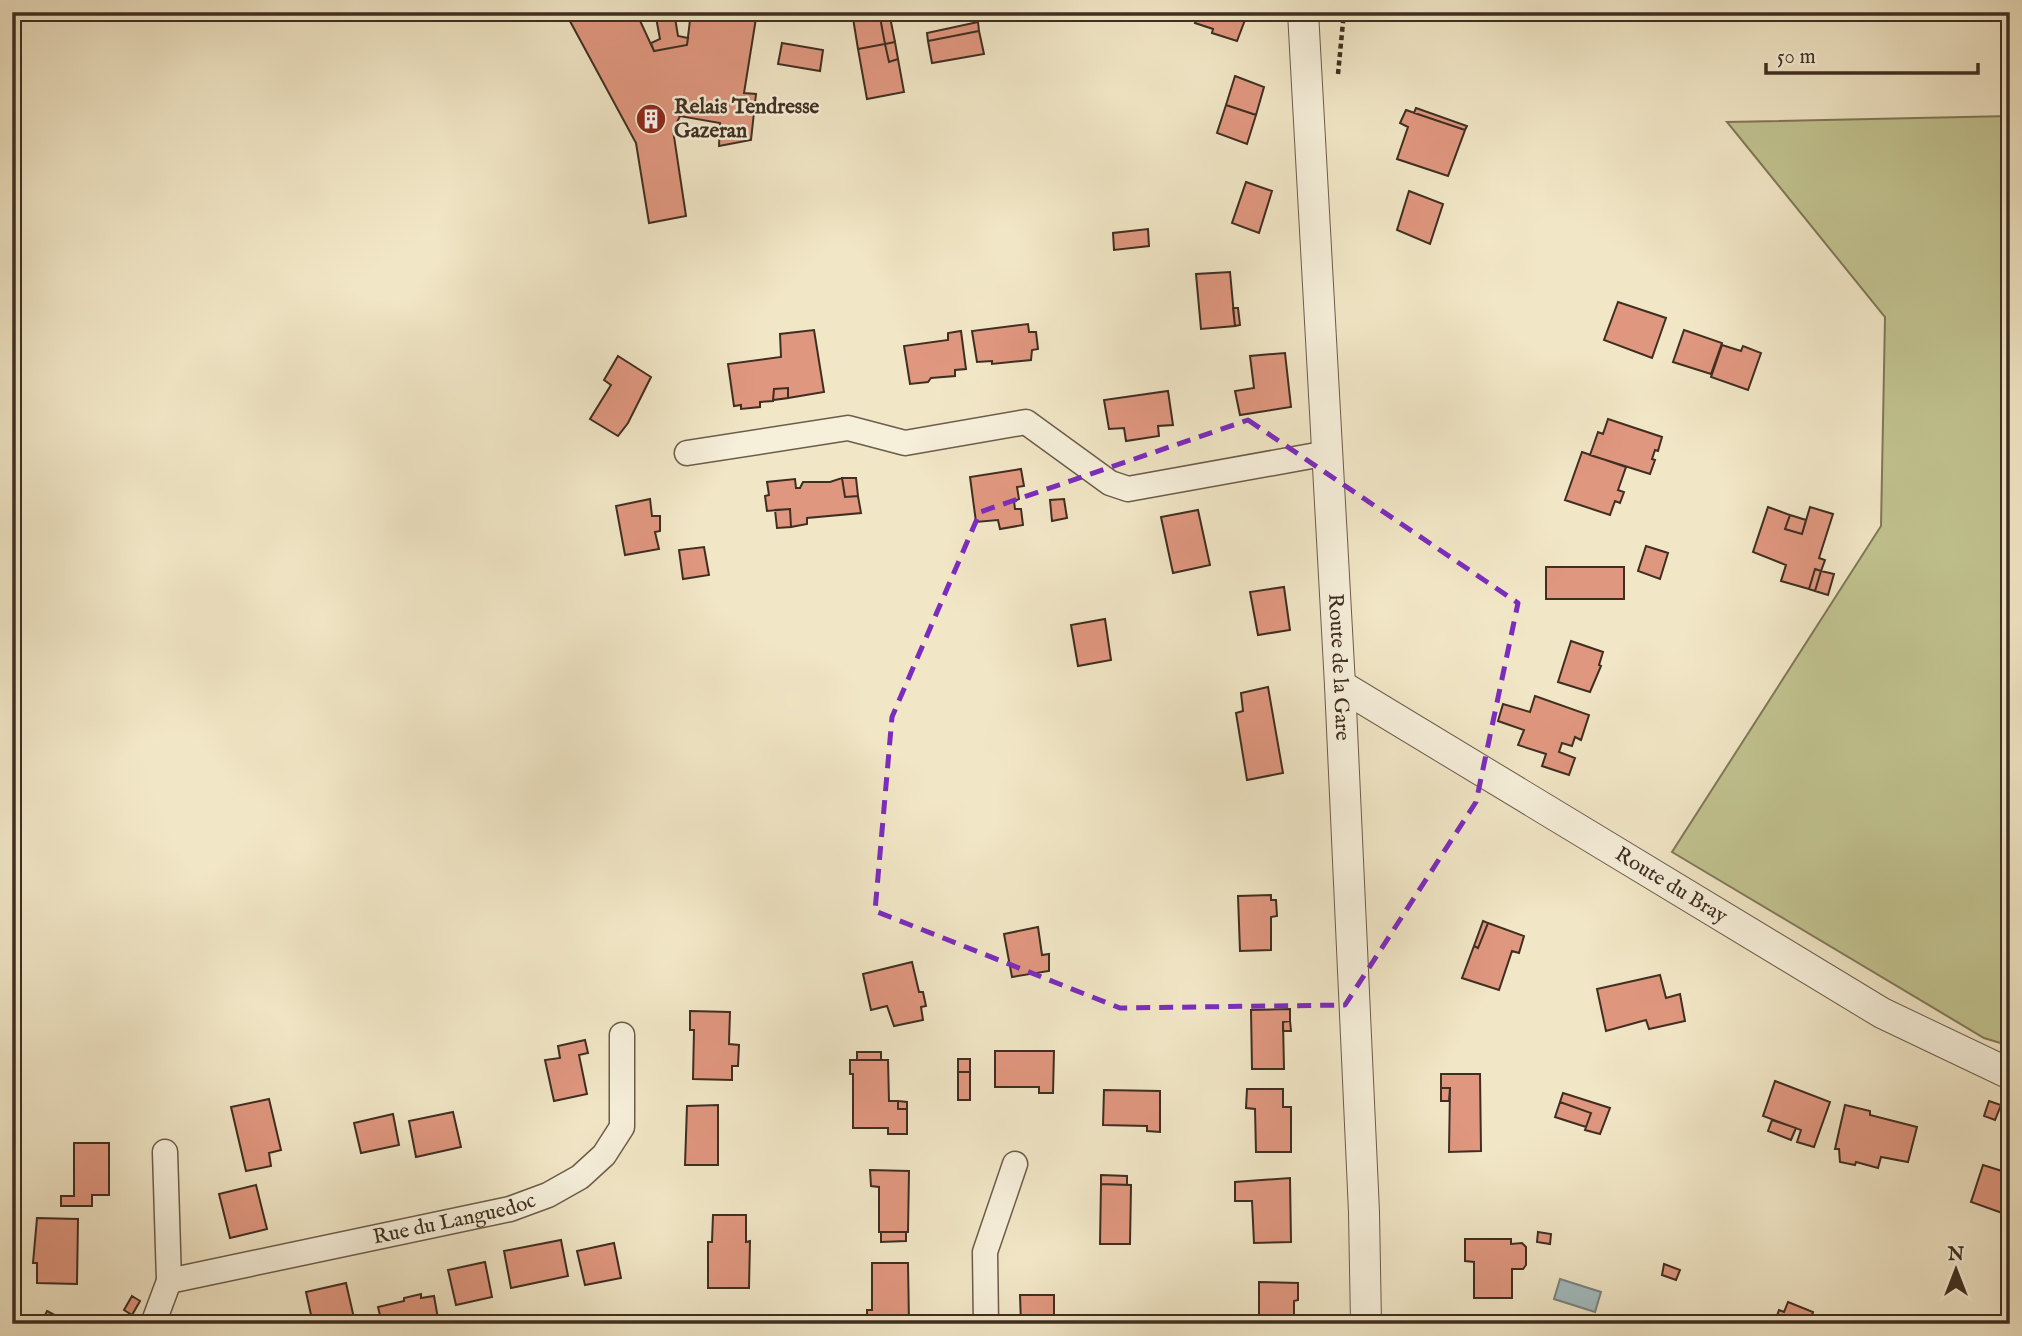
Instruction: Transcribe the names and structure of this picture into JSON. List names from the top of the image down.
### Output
{
  "streets": {
    "street": ["Route de la Gare", "Route du Bray", "Rue du Languedoc"]
  },
  "crossings": [
    ["Route de la Gare", "Route du Bray"]
  ],
  "places": {
    "building": ["Relais Tendresse Gazeran"]
  },
  "scale_bar": "50 m",
  "north": "top"
}
